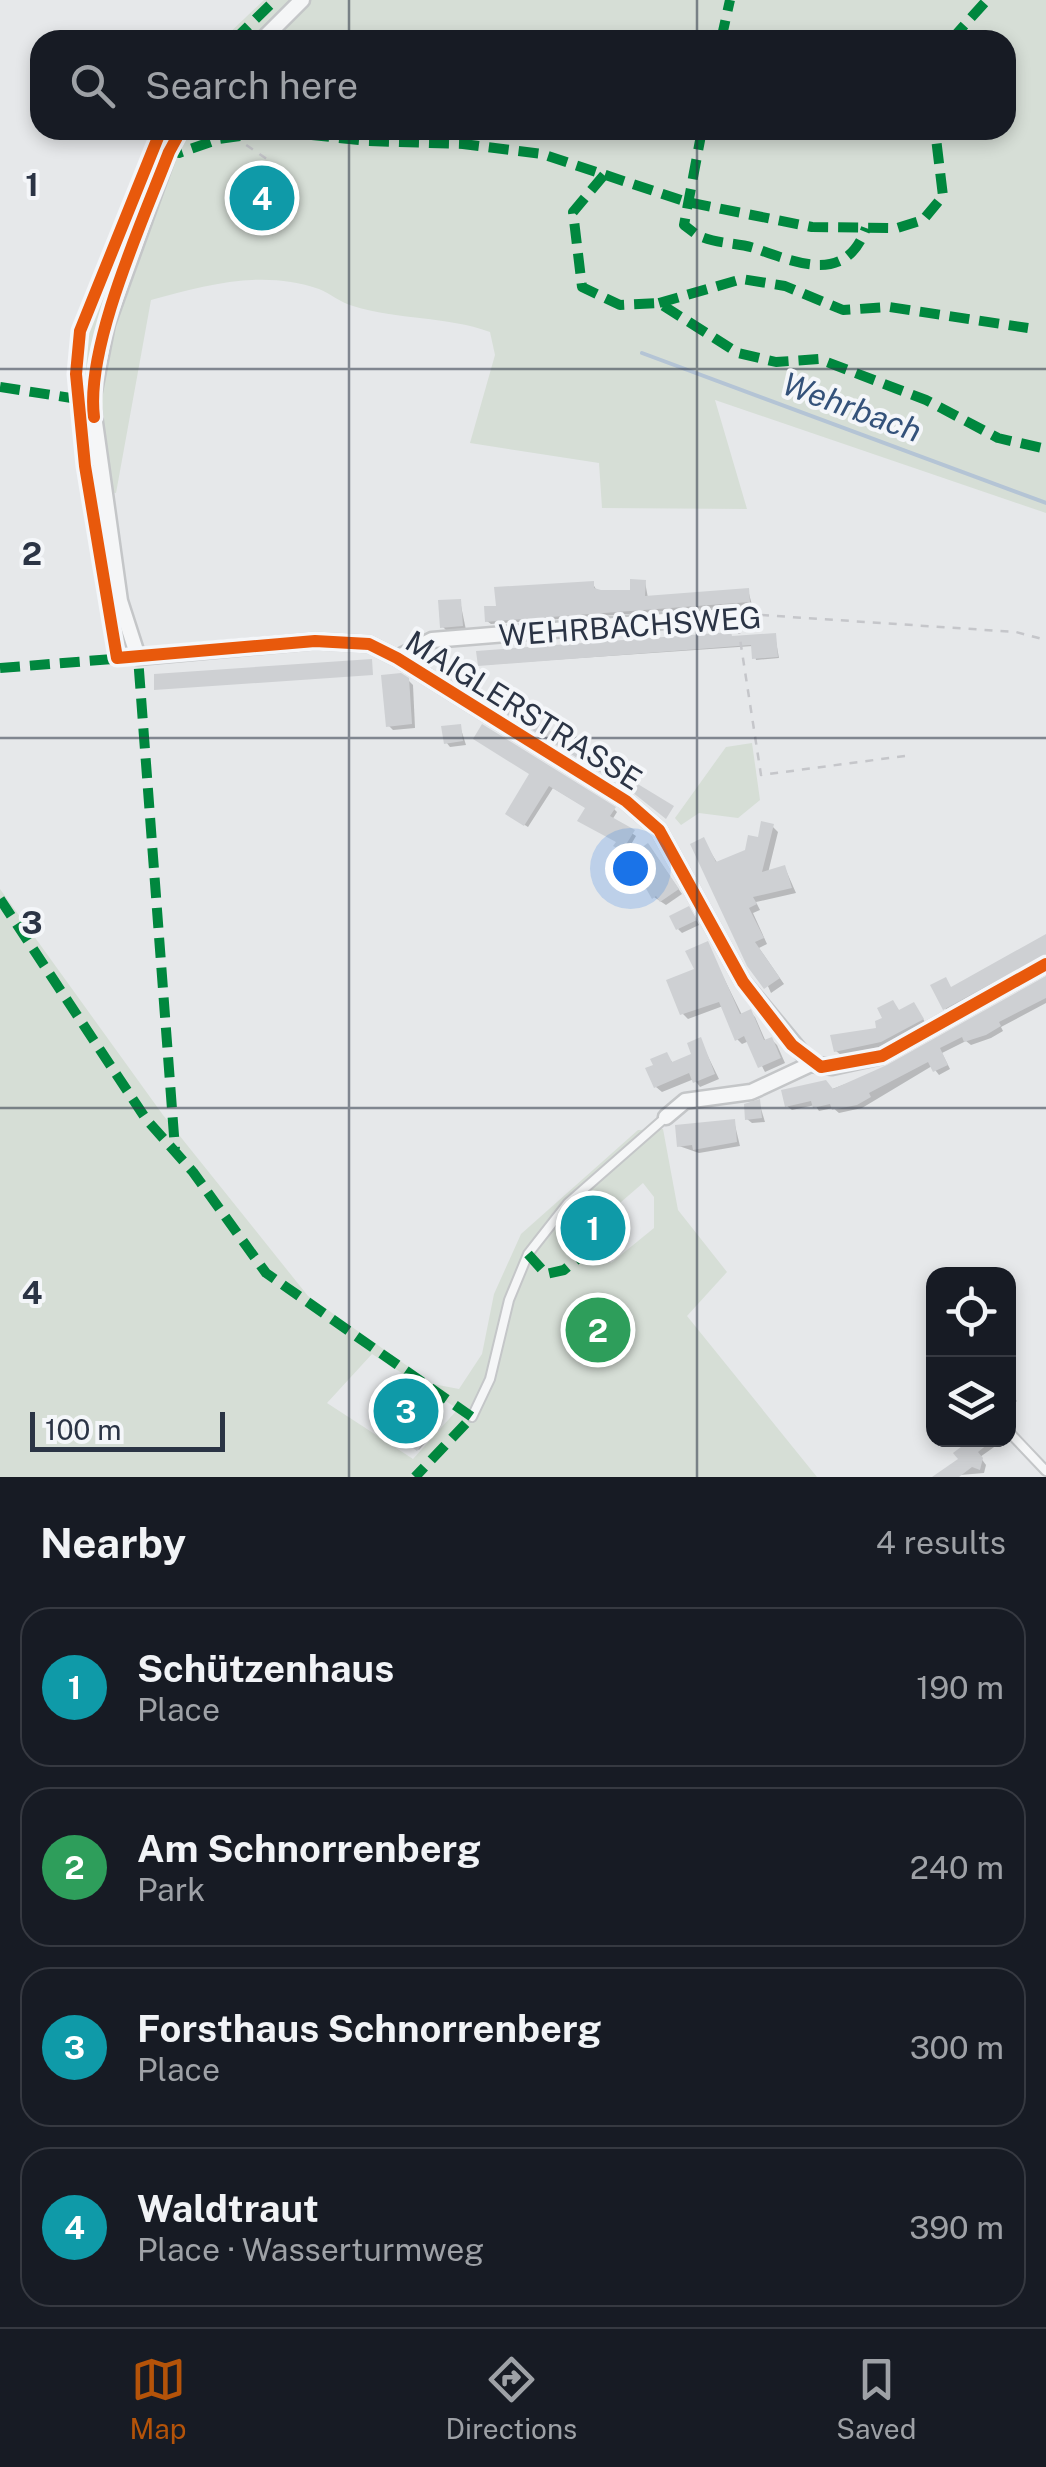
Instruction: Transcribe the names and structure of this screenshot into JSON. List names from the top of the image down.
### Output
{
  "streets": {
    "street": ["WEHRBACHSWEG", "MAIGLERSTRASSE"]
  },
  "crossings": [
    ["WEHRBACHSWEG", "MAIGLERSTRASSE"]
  ],
  "water": ["Wehrbach"],
  "scale_bar": "100 m",
  "page": {
    "search": "Search here",
    "pins": [
      "4",
      "1",
      "2",
      "3"
    ],
    "scale": "100 m",
    "heading": ["Nearby", "4 results"],
    "list": [
      {
        "mark": "1",
        "name": "Schützenhaus",
        "note": "Place",
        "value": "190 m"
      },
      {
        "mark": "2",
        "name": "Am Schnorrenberg",
        "note": "Park",
        "value": "240 m"
      },
      {
        "mark": "3",
        "name": "Forsthaus Schnorrenberg",
        "note": "Place",
        "value": "300 m"
      },
      {
        "mark": "4",
        "name": "Waldtraut",
        "note": "Place · Wasserturmweg",
        "value": "390 m"
      }
    ],
    "nav": ["Map", "Directions", "Saved"]
  },
  "grid": {
    "rows": [
      "1",
      "2",
      "3",
      "4"
    ]
  }
}
